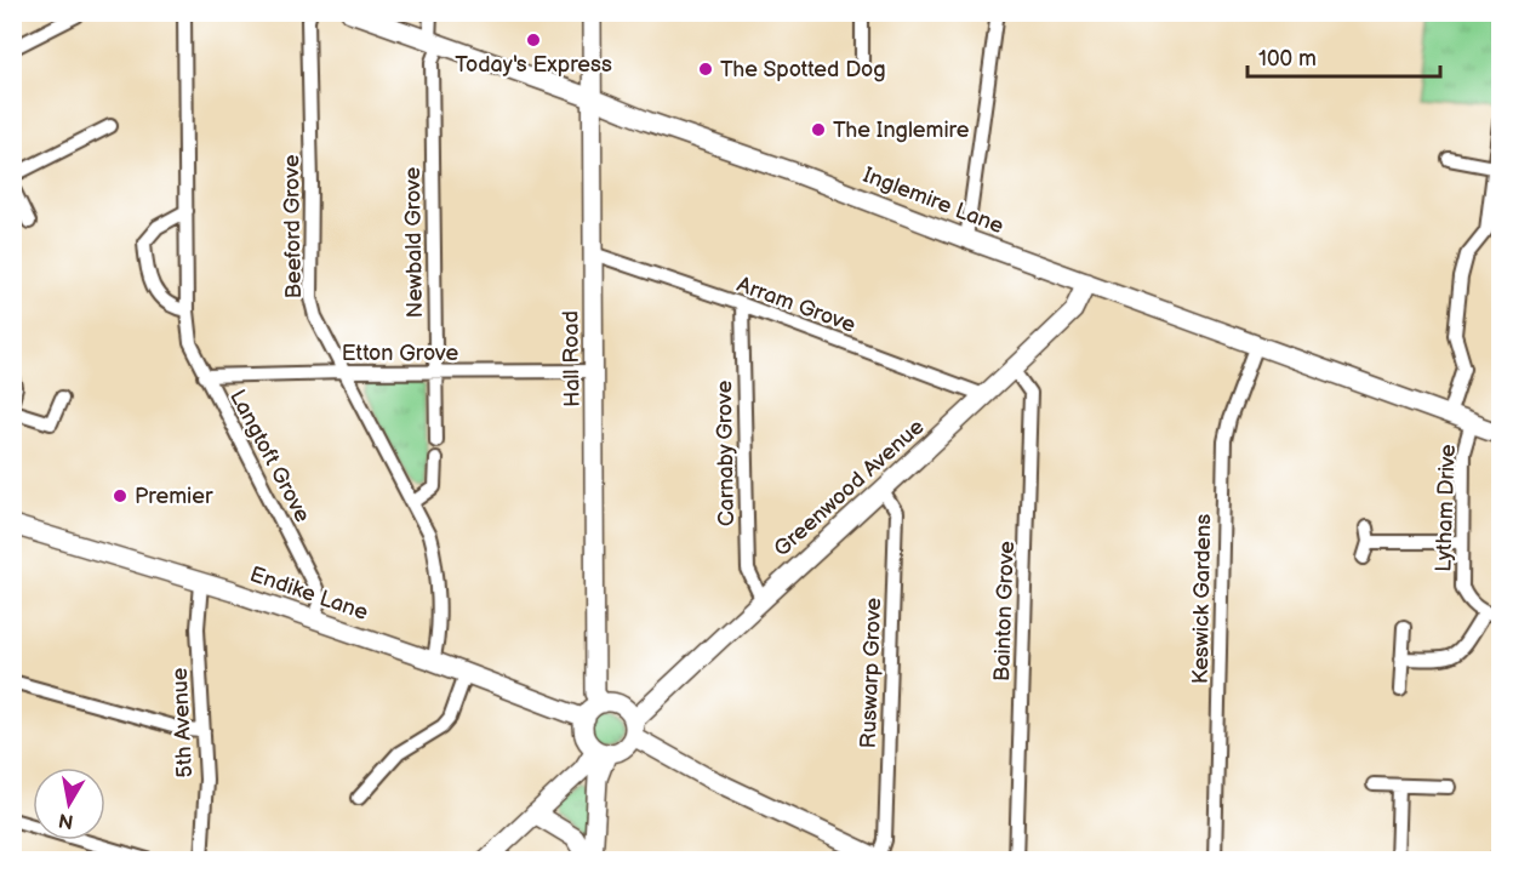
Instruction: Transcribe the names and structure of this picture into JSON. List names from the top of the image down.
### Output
{
  "streets": {
    "street": [
      "Inglemire Lane",
      "Beeford Grove",
      "Newbald Grove",
      "Arram Grove",
      "Etton Grove",
      "Hall Road",
      "Carnaby Grove",
      "Langtoft Grove",
      "Greenwood Avenue",
      "Lytham Drive",
      "Endike Lane",
      "Keswick Gardens",
      "Bainton Grove",
      "Ruswarp Grove",
      "5th Avenue"
    ]
  },
  "crossings": [
    ["Inglemire Lane", "Newbald Grove"],
    ["Inglemire Lane", "Hall Road"],
    ["Inglemire Lane", "Greenwood Avenue"],
    ["Inglemire Lane", "Lytham Drive"],
    ["Inglemire Lane", "Keswick Gardens"],
    ["Beeford Grove", "Etton Grove"],
    ["Newbald Grove", "Etton Grove"],
    ["Arram Grove", "Hall Road"],
    ["Arram Grove", "Carnaby Grove"],
    ["Arram Grove", "Greenwood Avenue"],
    ["Etton Grove", "Hall Road"],
    ["Etton Grove", "Langtoft Grove"],
    ["Hall Road", "Greenwood Avenue"],
    ["Hall Road", "Endike Lane"],
    ["Carnaby Grove", "Greenwood Avenue"],
    ["Langtoft Grove", "Endike Lane"],
    ["Greenwood Avenue", "Endike Lane"],
    ["Greenwood Avenue", "Bainton Grove"],
    ["Greenwood Avenue", "Ruswarp Grove"],
    ["Endike Lane", "5th Avenue"]
  ],
  "places": [
    "Today's Express",
    "The Spotted Dog",
    "The Inglemire",
    "Premier"
  ],
  "scale_bar": "100 m",
  "north": "bottom"
}
